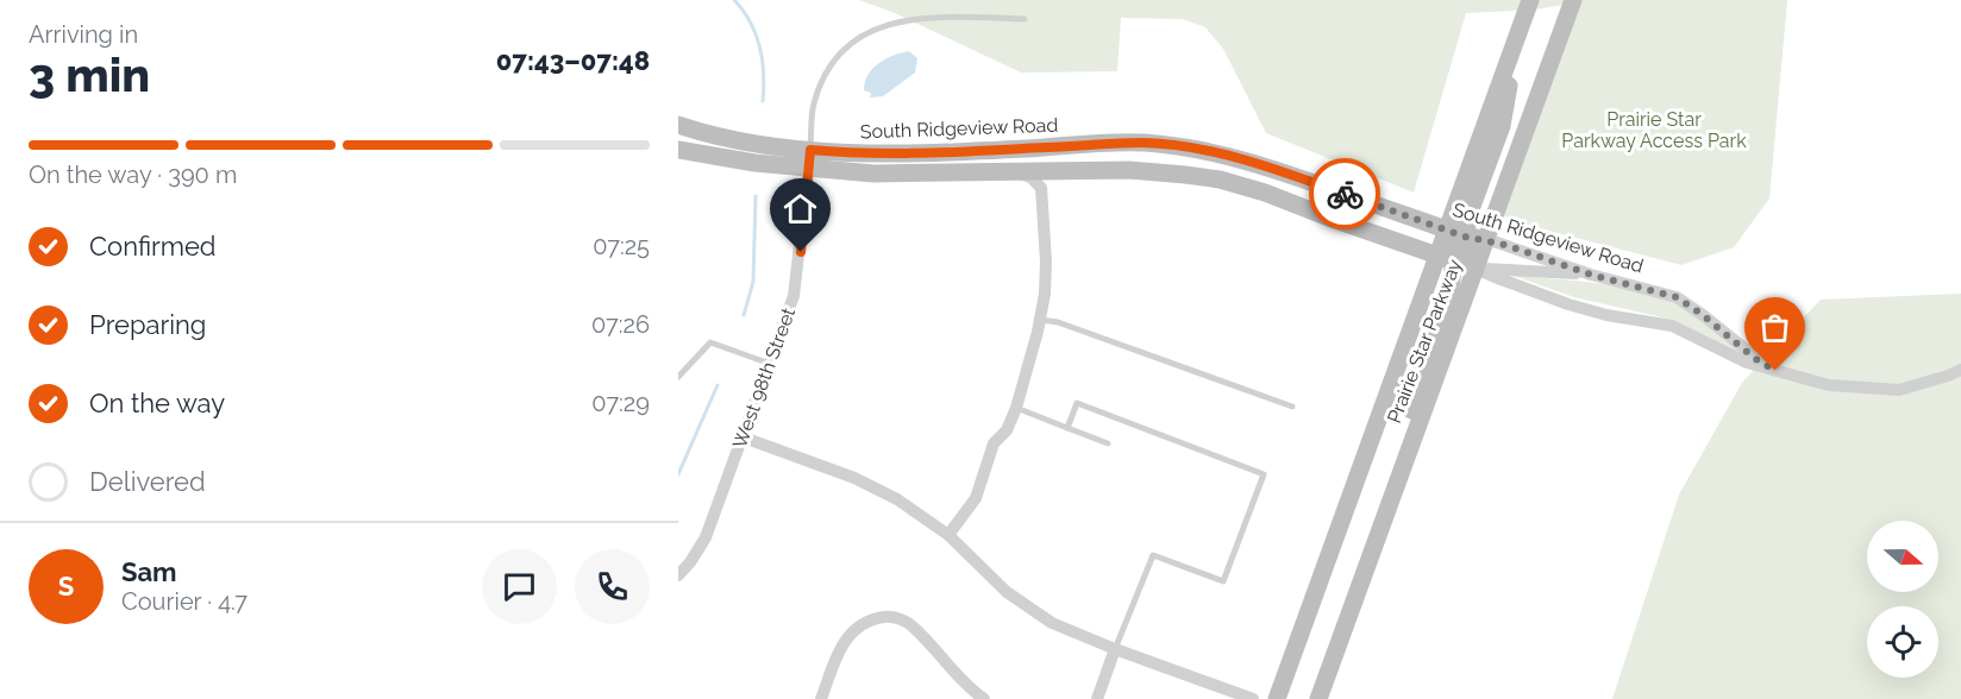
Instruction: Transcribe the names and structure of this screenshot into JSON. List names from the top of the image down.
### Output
{
  "streets": {
    "main road": ["South Ridgeview Road", "Prairie Star Parkway"],
    "street": ["West 98th Street"]
  },
  "crossings": [
    ["South Ridgeview Road", "Prairie Star Parkway"],
    ["South Ridgeview Road", "West 98th Street"]
  ],
  "parks": ["Prairie Star Parkway Access Park"],
  "north": "right",
  "page": {
    "heading": ["3 min", "Arriving in", "07:43–07:48"],
    "panel": ["Sam", "Courier · 4.7"],
    "bar": "On the way · 390 m",
    "list": [
      ["Confirmed", "07:25"],
      ["Preparing", "07:26"],
      ["On the way", "07:29"],
      "Delivered"
    ],
    "round": "S"
  }
}
